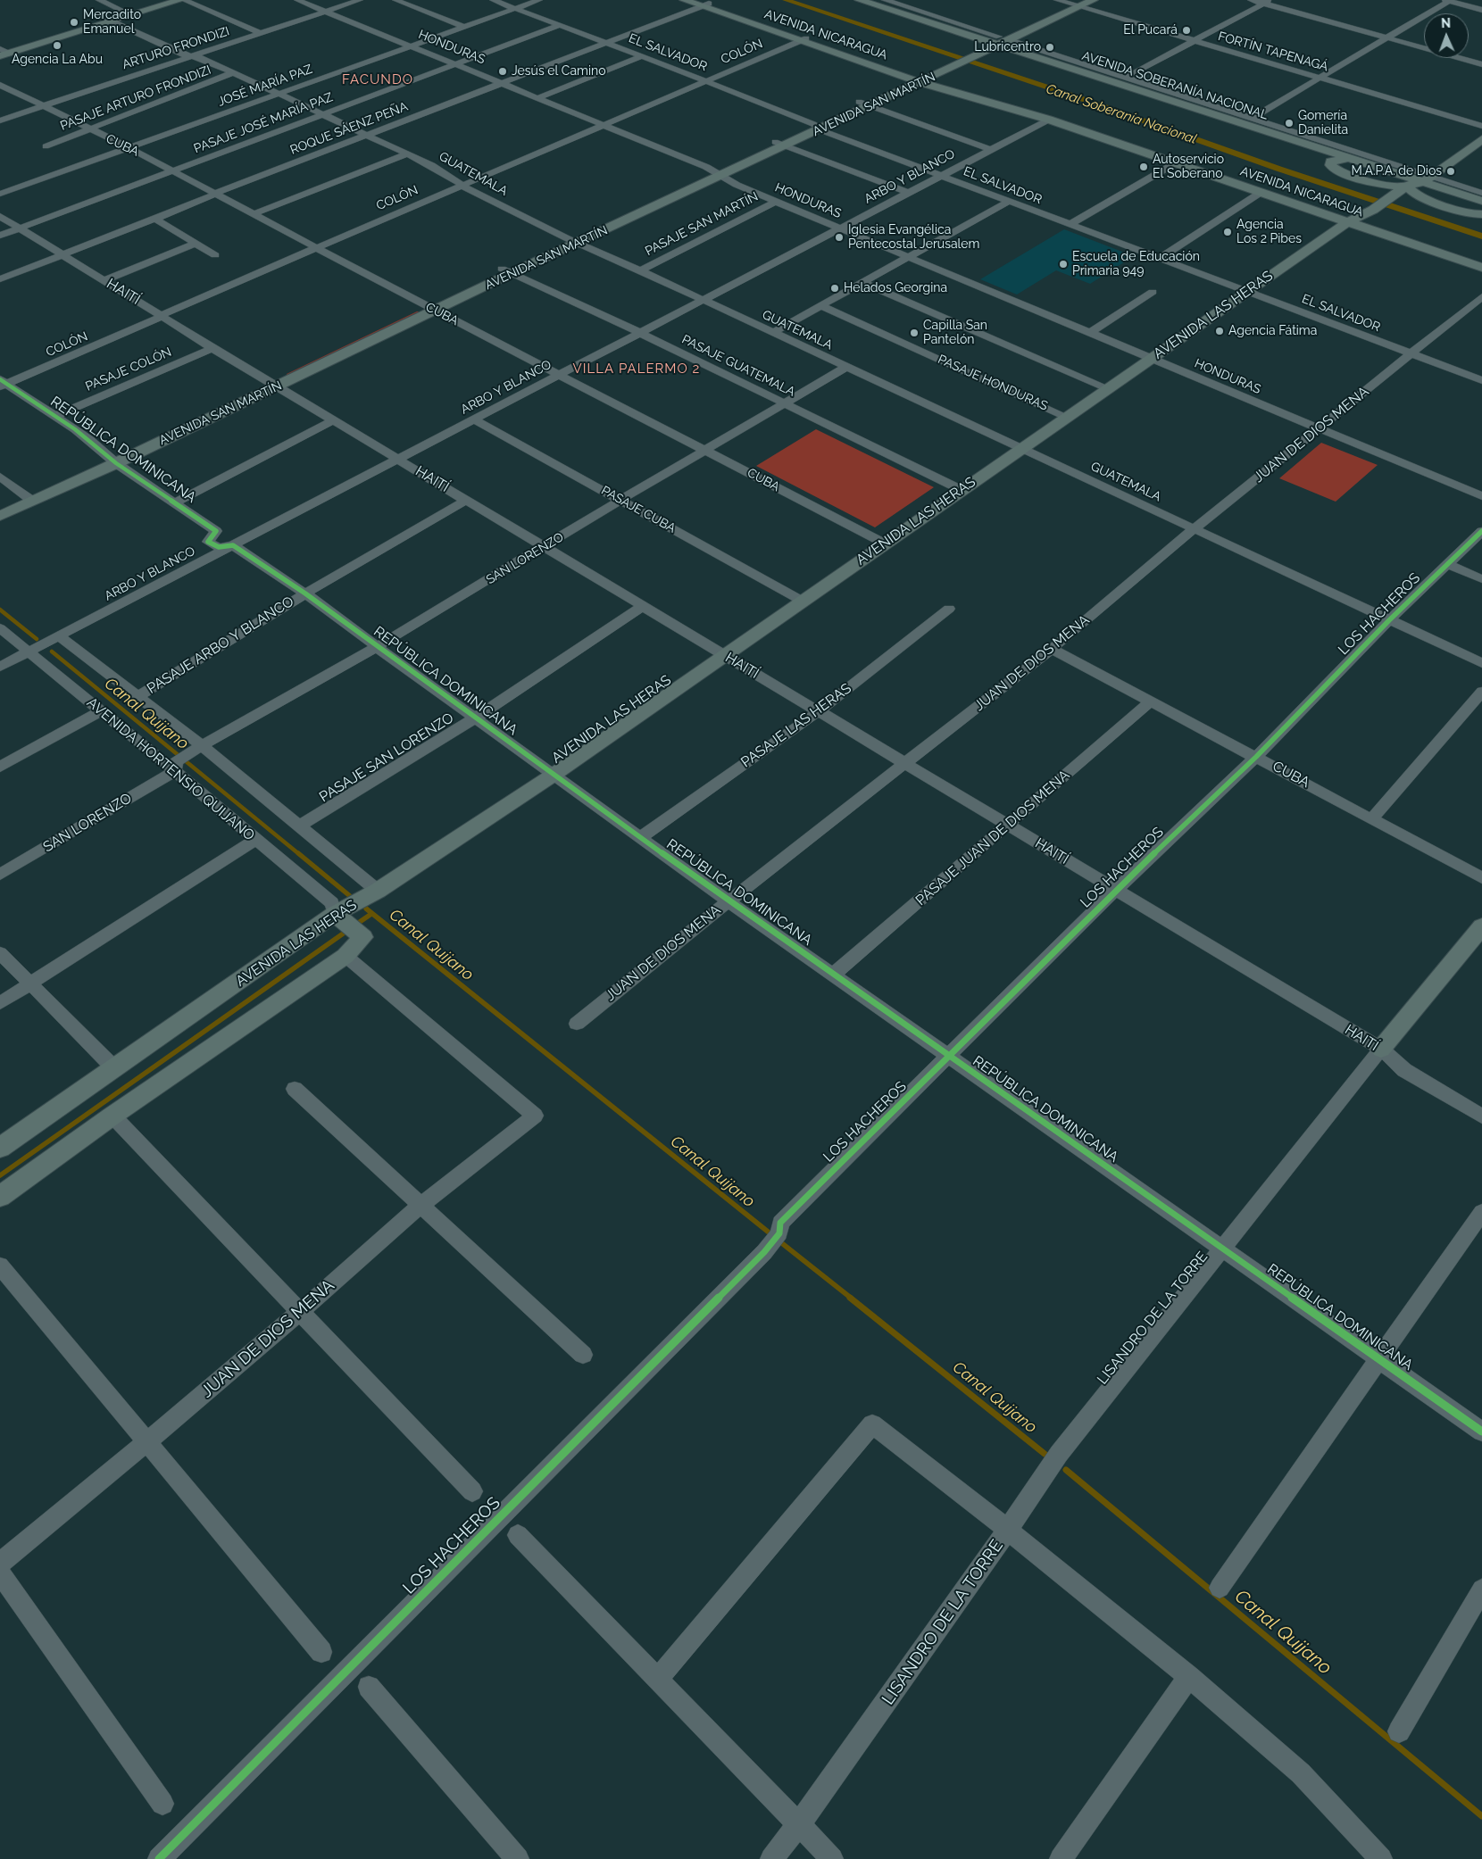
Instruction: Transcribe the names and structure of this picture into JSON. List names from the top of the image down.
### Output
{
  "streets": {
    "main road": [
      "AVENIDA NICARAGUA",
      "AVENIDA SOBERANÍA NACIONAL",
      "AVENIDA SAN MARTÍN",
      "AVENIDA LAS HERAS",
      "LISANDRO DE LA TORRE"
    ],
    "street": [
      "HONDURAS",
      "ARTURO FRONDIZI",
      "COLÓN",
      "FORTÍN TAPENAGÁ",
      "EL SALVADOR",
      "JOSÉ MARÍA PAZ",
      "PASAJE ARTURO FRONDIZI",
      "PASAJE JOSÉ MARÍA PAZ",
      "ROQUE SÁENZ PEÑA",
      "CUBA",
      "GUATEMALA",
      "ARBO Y BLANCO",
      "PASAJE SAN MARTÍN",
      "HAITÍ",
      "PASAJE GUATEMALA",
      "PASAJE COLÓN",
      "PASAJE HONDURAS",
      "JUAN DE DIOS MENA",
      "REPÚBLICA DOMINICANA",
      "PASAJE CUBA",
      "SAN LORENZO",
      "LOS HACHEROS",
      "PASAJE ARBO Y BLANCO",
      "PASAJE LAS HERAS",
      "PASAJE SAN LORENZO",
      "AVENIDA HORTENSIO QUIJANO",
      "PASAJE JUAN DE DIOS MENA"
    ]
  },
  "crossings": [
    ["AVENIDA NICARAGUA", "COLÓN"],
    ["AVENIDA NICARAGUA", "AVENIDA SAN MARTÍN"],
    ["AVENIDA NICARAGUA", "ROQUE SÁENZ PEÑA"],
    ["AVENIDA NICARAGUA", "ARBO Y BLANCO"],
    ["AVENIDA NICARAGUA", "AVENIDA LAS HERAS"],
    ["HONDURAS", "ARTURO FRONDIZI"],
    ["HONDURAS", "COLÓN"],
    ["HONDURAS", "JOSÉ MARÍA PAZ"],
    ["HONDURAS", "AVENIDA SAN MARTÍN"],
    ["HONDURAS", "PASAJE JOSÉ MARÍA PAZ"],
    ["HONDURAS", "ROQUE SÁENZ PEÑA"],
    ["HONDURAS", "ARBO Y BLANCO"],
    ["HONDURAS", "PASAJE SAN MARTÍN"],
    ["HONDURAS", "AVENIDA LAS HERAS"],
    ["HONDURAS", "JUAN DE DIOS MENA"],
    ["ARTURO FRONDIZI", "CUBA"],
    ["ARTURO FRONDIZI", "GUATEMALA"],
    ["COLÓN", "EL SALVADOR"],
    ["COLÓN", "CUBA"],
    ["COLÓN", "GUATEMALA"],
    ["COLÓN", "HAITÍ"],
    ["COLÓN", "REPÚBLICA DOMINICANA"],
    ["FORTÍN TAPENAGÁ", "AVENIDA SAN MARTÍN"],
    ["FORTÍN TAPENAGÁ", "AVENIDA LAS HERAS"],
    ["EL SALVADOR", "JOSÉ MARÍA PAZ"],
    ["EL SALVADOR", "AVENIDA SAN MARTÍN"],
    ["EL SALVADOR", "PASAJE JOSÉ MARÍA PAZ"],
    ["EL SALVADOR", "ROQUE SÁENZ PEÑA"],
    ["EL SALVADOR", "ARBO Y BLANCO"],
    ["EL SALVADOR", "AVENIDA LAS HERAS"],
    ["EL SALVADOR", "JUAN DE DIOS MENA"],
    ["JOSÉ MARÍA PAZ", "CUBA"],
    ["JOSÉ MARÍA PAZ", "GUATEMALA"],
    ["AVENIDA SOBERANÍA NACIONAL", "AVENIDA SAN MARTÍN"],
    ["AVENIDA SOBERANÍA NACIONAL", "AVENIDA LAS HERAS"],
    ["PASAJE ARTURO FRONDIZI", "CUBA"],
    ["PASAJE ARTURO FRONDIZI", "GUATEMALA"],
    ["AVENIDA SAN MARTÍN", "CUBA"],
    ["AVENIDA SAN MARTÍN", "GUATEMALA"],
    ["AVENIDA SAN MARTÍN", "HAITÍ"],
    ["AVENIDA SAN MARTÍN", "PASAJE GUATEMALA"],
    ["AVENIDA SAN MARTÍN", "REPÚBLICA DOMINICANA"],
    ["PASAJE JOSÉ MARÍA PAZ", "CUBA"],
    ["PASAJE JOSÉ MARÍA PAZ", "GUATEMALA"],
    ["PASAJE JOSÉ MARÍA PAZ", "HAITÍ"],
    ["ROQUE SÁENZ PEÑA", "CUBA"],
    ["ROQUE SÁENZ PEÑA", "GUATEMALA"],
    ["ROQUE SÁENZ PEÑA", "HAITÍ"],
    ["CUBA", "ARBO Y BLANCO"],
    ["CUBA", "AVENIDA LAS HERAS"],
    ["CUBA", "JUAN DE DIOS MENA"],
    ["CUBA", "SAN LORENZO"],
    ["CUBA", "LOS HACHEROS"],
    ["CUBA", "PASAJE JUAN DE DIOS MENA"],
    ["GUATEMALA", "ARBO Y BLANCO"],
    ["GUATEMALA", "PASAJE SAN MARTÍN"],
    ["GUATEMALA", "AVENIDA LAS HERAS"],
    ["GUATEMALA", "JUAN DE DIOS MENA"],
    ["GUATEMALA", "SAN LORENZO"],
    ["GUATEMALA", "LOS HACHEROS"],
    ["ARBO Y BLANCO", "HAITÍ"],
    ["ARBO Y BLANCO", "PASAJE GUATEMALA"],
    ["ARBO Y BLANCO", "REPÚBLICA DOMINICANA"],
    ["ARBO Y BLANCO", "PASAJE CUBA"],
    ["ARBO Y BLANCO", "AVENIDA HORTENSIO QUIJANO"],
    ["HAITÍ", "AVENIDA LAS HERAS"],
    ["HAITÍ", "PASAJE COLÓN"],
    ["HAITÍ", "JUAN DE DIOS MENA"],
    ["HAITÍ", "SAN LORENZO"],
    ["HAITÍ", "LOS HACHEROS"],
    ["HAITÍ", "PASAJE ARBO Y BLANCO"],
    ["HAITÍ", "PASAJE LAS HERAS"],
    ["HAITÍ", "PASAJE SAN LORENZO"],
    ["HAITÍ", "PASAJE JUAN DE DIOS MENA"],
    ["HAITÍ", "LISANDRO DE LA TORRE"],
    ["AVENIDA LAS HERAS", "PASAJE GUATEMALA"],
    ["AVENIDA LAS HERAS", "PASAJE HONDURAS"],
    ["AVENIDA LAS HERAS", "REPÚBLICA DOMINICANA"],
    ["AVENIDA LAS HERAS", "PASAJE CUBA"],
    ["AVENIDA LAS HERAS", "AVENIDA HORTENSIO QUIJANO"],
    ["PASAJE GUATEMALA", "SAN LORENZO"],
    ["PASAJE COLÓN", "REPÚBLICA DOMINICANA"],
    ["JUAN DE DIOS MENA", "REPÚBLICA DOMINICANA"],
    ["REPÚBLICA DOMINICANA", "SAN LORENZO"],
    ["REPÚBLICA DOMINICANA", "LOS HACHEROS"],
    ["REPÚBLICA DOMINICANA", "PASAJE ARBO Y BLANCO"],
    ["REPÚBLICA DOMINICANA", "PASAJE LAS HERAS"],
    ["REPÚBLICA DOMINICANA", "PASAJE SAN LORENZO"],
    ["REPÚBLICA DOMINICANA", "PASAJE JUAN DE DIOS MENA"],
    ["REPÚBLICA DOMINICANA", "LISANDRO DE LA TORRE"],
    ["PASAJE CUBA", "SAN LORENZO"],
    ["SAN LORENZO", "AVENIDA HORTENSIO QUIJANO"]
  ],
  "districts": ["FACUNDO", "VILLA PALERMO 2"],
  "water": ["Canal Soberanía Nacional", "Canal Quijano"],
  "places": [
    "Mercadito Emanuel",
    "El Pucará",
    "Agencia La Abu",
    "Lubricentro",
    "Jesús el Camino",
    "Gomería Danielita",
    "Autoservicio El Soberano",
    "M.A.P.A. de Dios",
    "Agencia Los 2 Pibes",
    "Iglesia Evangélica Pentecostal Jerusalem",
    "Escuela de Educación Primaria 949",
    "Helados Georgina",
    "Agencia Fátima",
    "Capilla San Pantelón"
  ],
  "north": "top"
}
